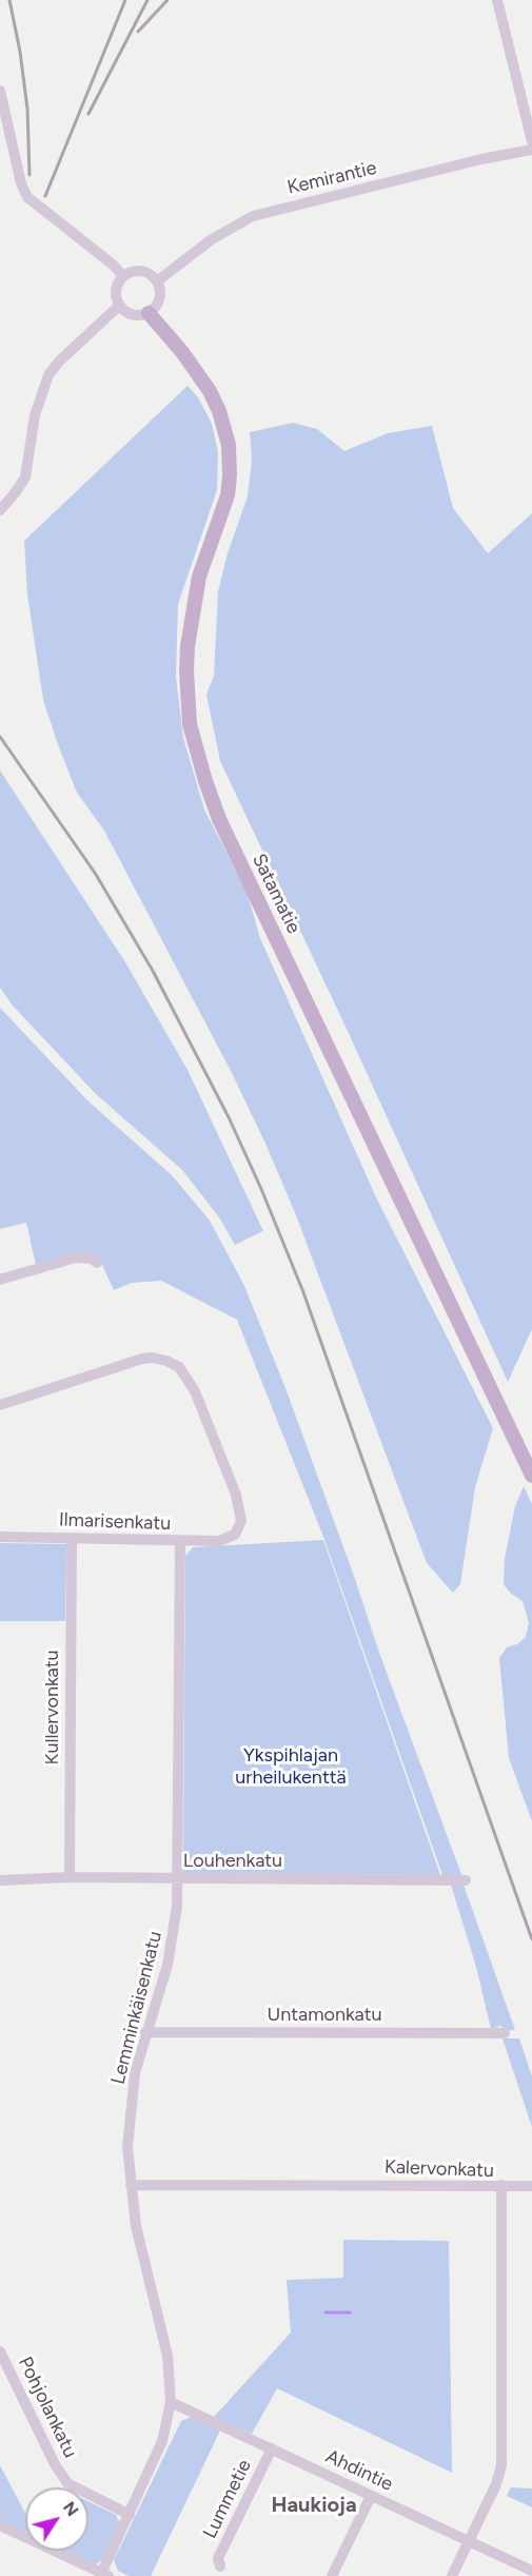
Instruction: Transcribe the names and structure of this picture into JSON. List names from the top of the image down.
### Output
{
  "streets": {
    "main road": ["Satamatie"],
    "street": [
      "Kemirantie",
      "Ilmarisenkatu",
      "Kullervonkatu",
      "Louhenkatu",
      "Lemminkäisenkatu",
      "Untamonkatu",
      "Kalervonkatu",
      "Pohjolankatu",
      "Ahdintie",
      "Lummetie"
    ]
  },
  "crossings": [
    ["Kemirantie", "Satamatie"],
    ["Ilmarisenkatu", "Kullervonkatu"],
    ["Ilmarisenkatu", "Lemminkäisenkatu"],
    ["Kullervonkatu", "Louhenkatu"],
    ["Louhenkatu", "Lemminkäisenkatu"],
    ["Lemminkäisenkatu", "Untamonkatu"],
    ["Lemminkäisenkatu", "Kalervonkatu"],
    ["Lemminkäisenkatu", "Pohjolankatu"],
    ["Lemminkäisenkatu", "Ahdintie"],
    ["Kalervonkatu", "Ahdintie"],
    ["Ahdintie", "Lummetie"]
  ],
  "districts": ["Haukioja"],
  "parks": ["Ykspihlajan urheilukenttä"],
  "north": "top right"
}
